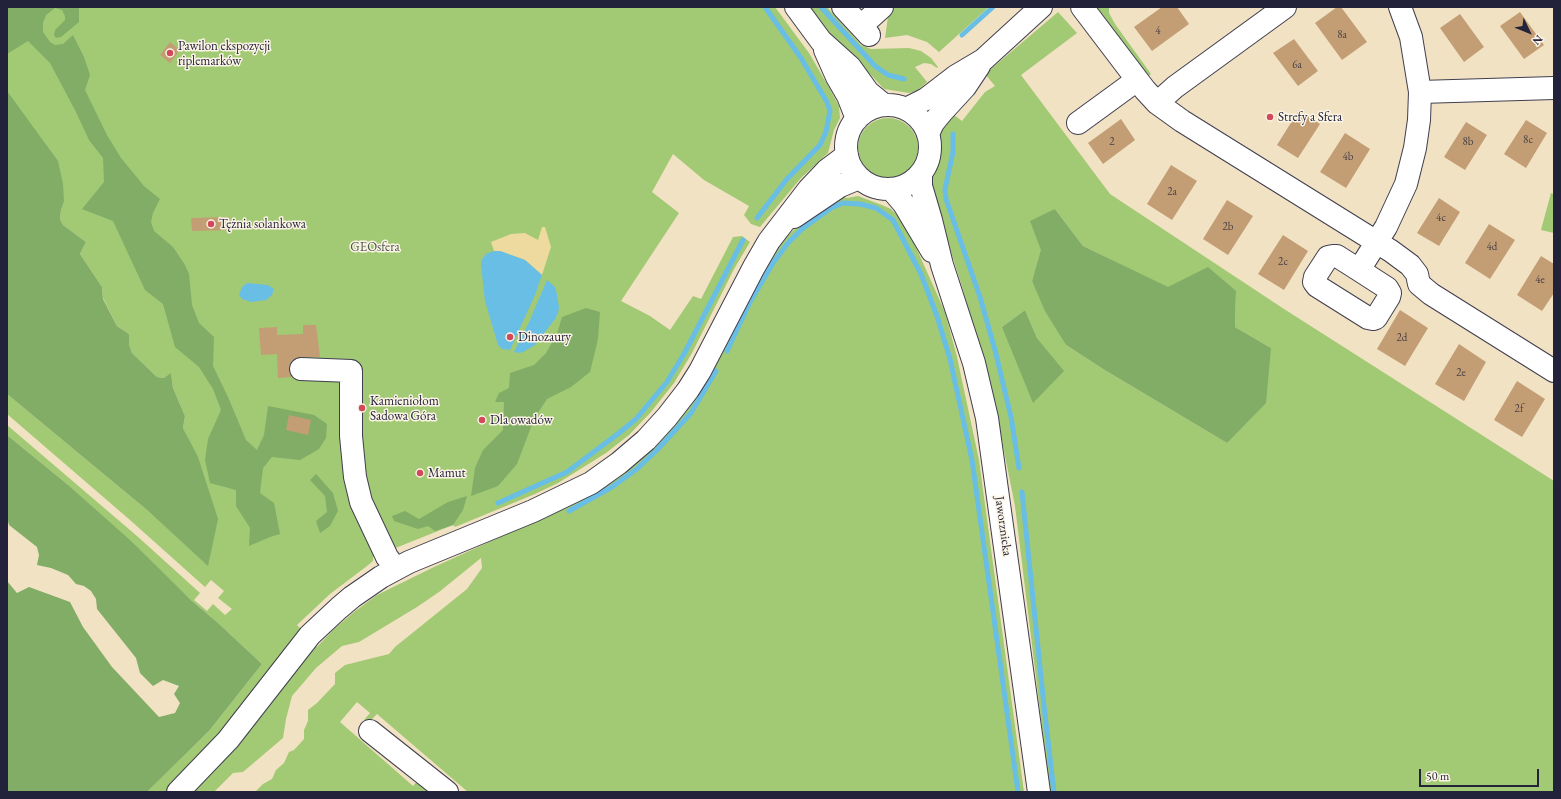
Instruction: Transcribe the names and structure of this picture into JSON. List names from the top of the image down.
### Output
{
  "streets": {
    "street": ["Jaworznicka"]
  },
  "parks": ["GEOsfera"],
  "places": [
    "Pawilon ekspozycji riplemarków",
    "Strefy a Sfera",
    "Tężnia solankowa",
    "Dinozaury",
    "Kamieniołom Sadowa Góra",
    "Dla owadów",
    "Mamut"
  ],
  "house_numbers": [
    "4",
    "8a",
    "6a",
    "8c",
    "2",
    "8b",
    "4b",
    "2a",
    "4c",
    "2b",
    "4d",
    "2c",
    "4e",
    "2d",
    "2e",
    "2f"
  ],
  "scale_bar": "50 m",
  "north": "bottom right"
}
